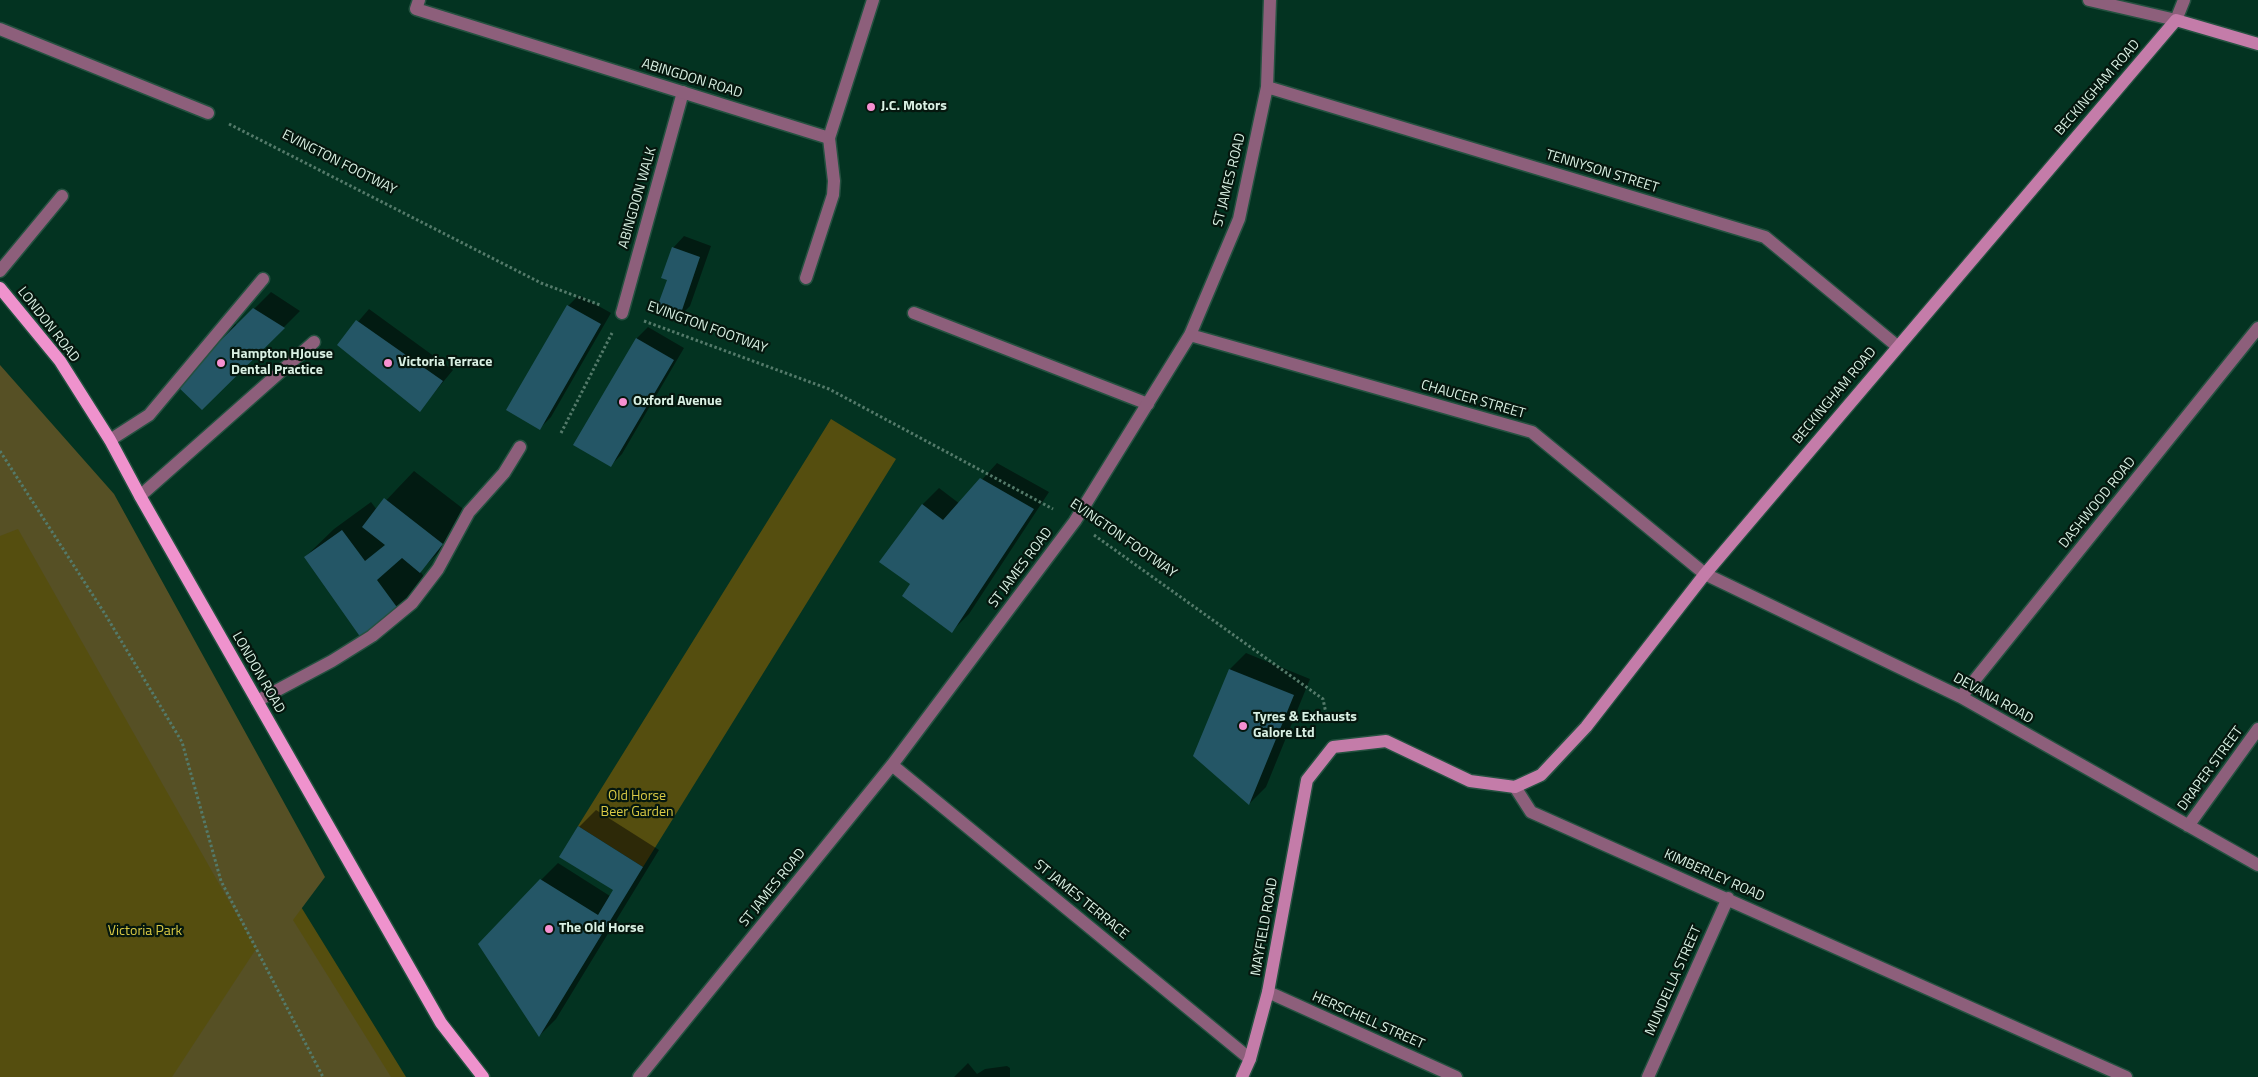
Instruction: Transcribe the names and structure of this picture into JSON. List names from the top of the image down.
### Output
{
  "streets": {
    "main road": ["BECKINGHAM ROAD", "LONDON ROAD", "MAYFIELD ROAD"],
    "street": [
      "ABINGDON ROAD",
      "TENNYSON STREET",
      "ST JAMES ROAD",
      "ABINGDON WALK",
      "CHAUCER STREET",
      "DASHWOOD ROAD",
      "DEVANA ROAD",
      "DRAPER STREET",
      "KIMBERLEY ROAD",
      "ST JAMES TERRACE",
      "MUNDELLA STREET",
      "HERSCHELL STREET"
    ],
    "path": ["EVINGTON FOOTWAY"]
  },
  "crossings": [
    ["ABINGDON ROAD", "ABINGDON WALK"],
    ["BECKINGHAM ROAD", "TENNYSON STREET"],
    ["BECKINGHAM ROAD", "CHAUCER STREET"],
    ["BECKINGHAM ROAD", "DEVANA ROAD"],
    ["BECKINGHAM ROAD", "KIMBERLEY ROAD"],
    ["EVINGTON FOOTWAY", "ST JAMES ROAD"],
    ["EVINGTON FOOTWAY", "ABINGDON WALK"],
    ["EVINGTON FOOTWAY", "MAYFIELD ROAD"],
    ["TENNYSON STREET", "ST JAMES ROAD"],
    ["ST JAMES ROAD", "CHAUCER STREET"],
    ["ST JAMES ROAD", "ST JAMES TERRACE"],
    ["CHAUCER STREET", "DEVANA ROAD"],
    ["DASHWOOD ROAD", "DEVANA ROAD"],
    ["DEVANA ROAD", "DRAPER STREET"],
    ["KIMBERLEY ROAD", "MUNDELLA STREET"],
    ["ST JAMES TERRACE", "MAYFIELD ROAD"],
    ["MAYFIELD ROAD", "HERSCHELL STREET"]
  ],
  "parks": ["Old Horse Beer Garden", "Victoria Park"],
  "places": [
    "J.C. Motors",
    "Hampton HJouse Dental Practice",
    "Victoria Terrace",
    "Oxford Avenue",
    "Tyres & Exhausts Galore Ltd",
    "The Old Horse"
  ]
}
